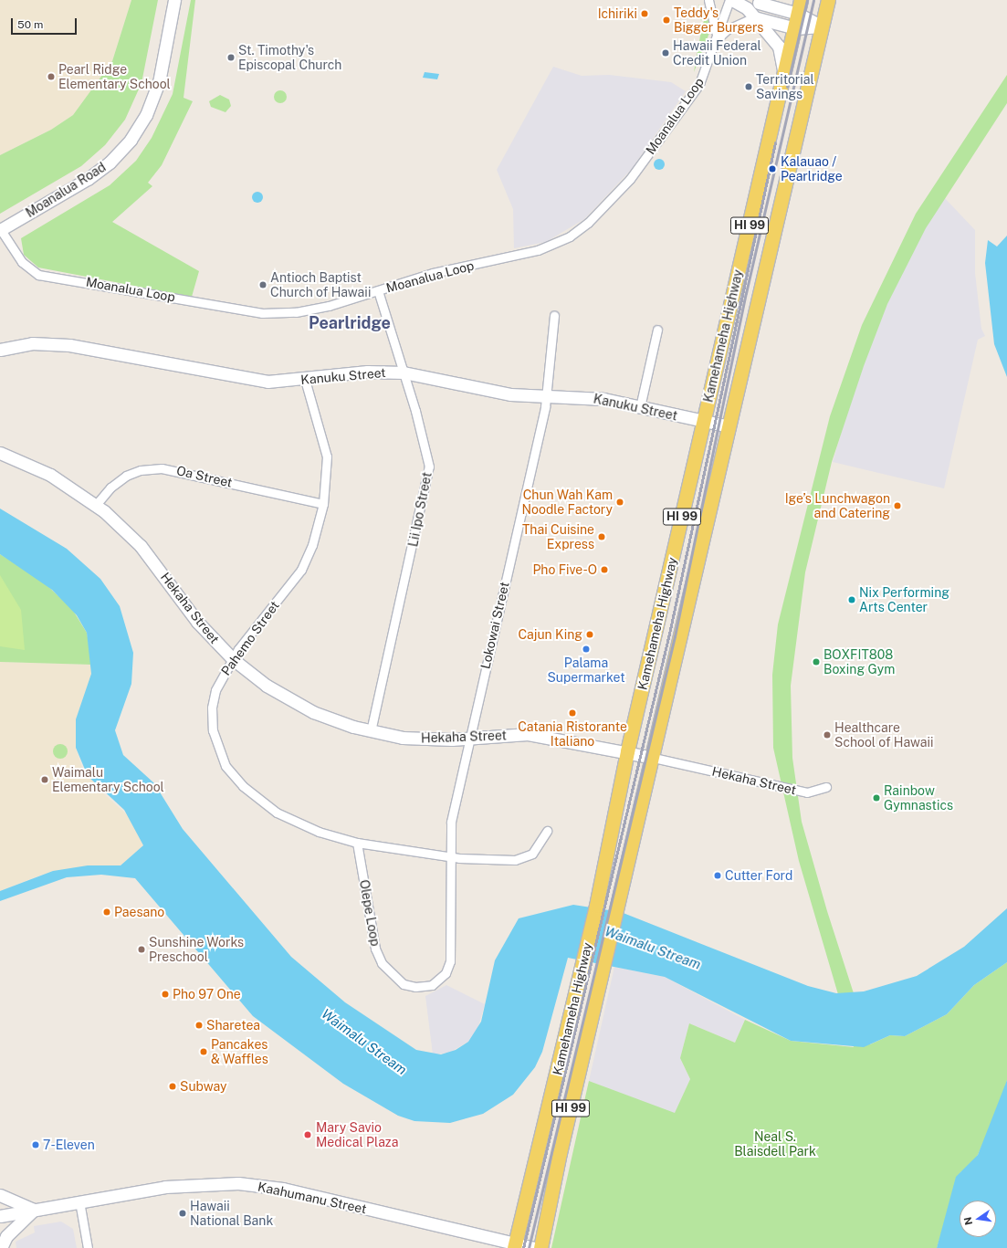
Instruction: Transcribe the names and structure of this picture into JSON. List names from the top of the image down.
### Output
{
  "streets": {
    "main road": ["HI 99", "Kamehameha Highway"],
    "street": [
      "Moanalua Loop",
      "Moanalua Road",
      "Kanuku Street",
      "Oa Street",
      "Lii Ipo Street",
      "Hekaha Street",
      "Lokowai Street",
      "Pahemo Street",
      "Olepe Loop",
      "Kaahumanu Street"
    ]
  },
  "crossings": [
    ["Moanalua Loop", "Moanalua Road"],
    ["Moanalua Loop", "Lii Ipo Street"],
    ["Kamehameha Highway", "Kanuku Street"],
    ["Kamehameha Highway", "Hekaha Street"],
    ["Kamehameha Highway", "Kaahumanu Street"],
    ["Kanuku Street", "Lii Ipo Street"],
    ["Kanuku Street", "Lokowai Street"],
    ["Kanuku Street", "Pahemo Street"],
    ["Oa Street", "Hekaha Street"],
    ["Oa Street", "Pahemo Street"],
    ["Lii Ipo Street", "Hekaha Street"],
    ["Hekaha Street", "Lokowai Street"],
    ["Hekaha Street", "Pahemo Street"],
    ["Lokowai Street", "Pahemo Street"],
    ["Lokowai Street", "Olepe Loop"],
    ["Pahemo Street", "Olepe Loop"]
  ],
  "districts": ["Pearlridge"],
  "water": ["Waimalu Stream"],
  "parks": ["Neal S. Blaisdell Park"],
  "places": [
    "Ichiriki",
    "Teddy's Bigger Burgers",
    "Hawaii Federal Credit Union",
    "St. Timothy's Episcopal Church",
    "Pearl Ridge Elementary School",
    "Territorial Savings",
    "Kalauao / Pearlridge",
    "Antioch Baptist Church of Hawaii",
    "Chun Wah Kam Noodle Factory",
    "Ige’s Lunchwagon and Catering",
    "Thai Cuisine Express",
    "Pho Five-O",
    "Nix Performing Arts Center",
    "Cajun King",
    "Palama Supermarket",
    "BOXFIT808 Boxing Gym",
    "Catania Ristorante Italiano",
    "Healthcare School of Hawaii",
    "Waimalu Elementary School",
    "Rainbow Gymnastics",
    "Cutter Ford",
    "Paesano",
    "Sunshine Works Preschool",
    "Pho 97 One",
    "Sharetea",
    "Pancakes & Waffles",
    "Subway",
    "Mary Savio Medical Plaza",
    "7-Eleven",
    "Hawaii National Bank"
  ],
  "scale_bar": "50 m",
  "north": "left"
}
